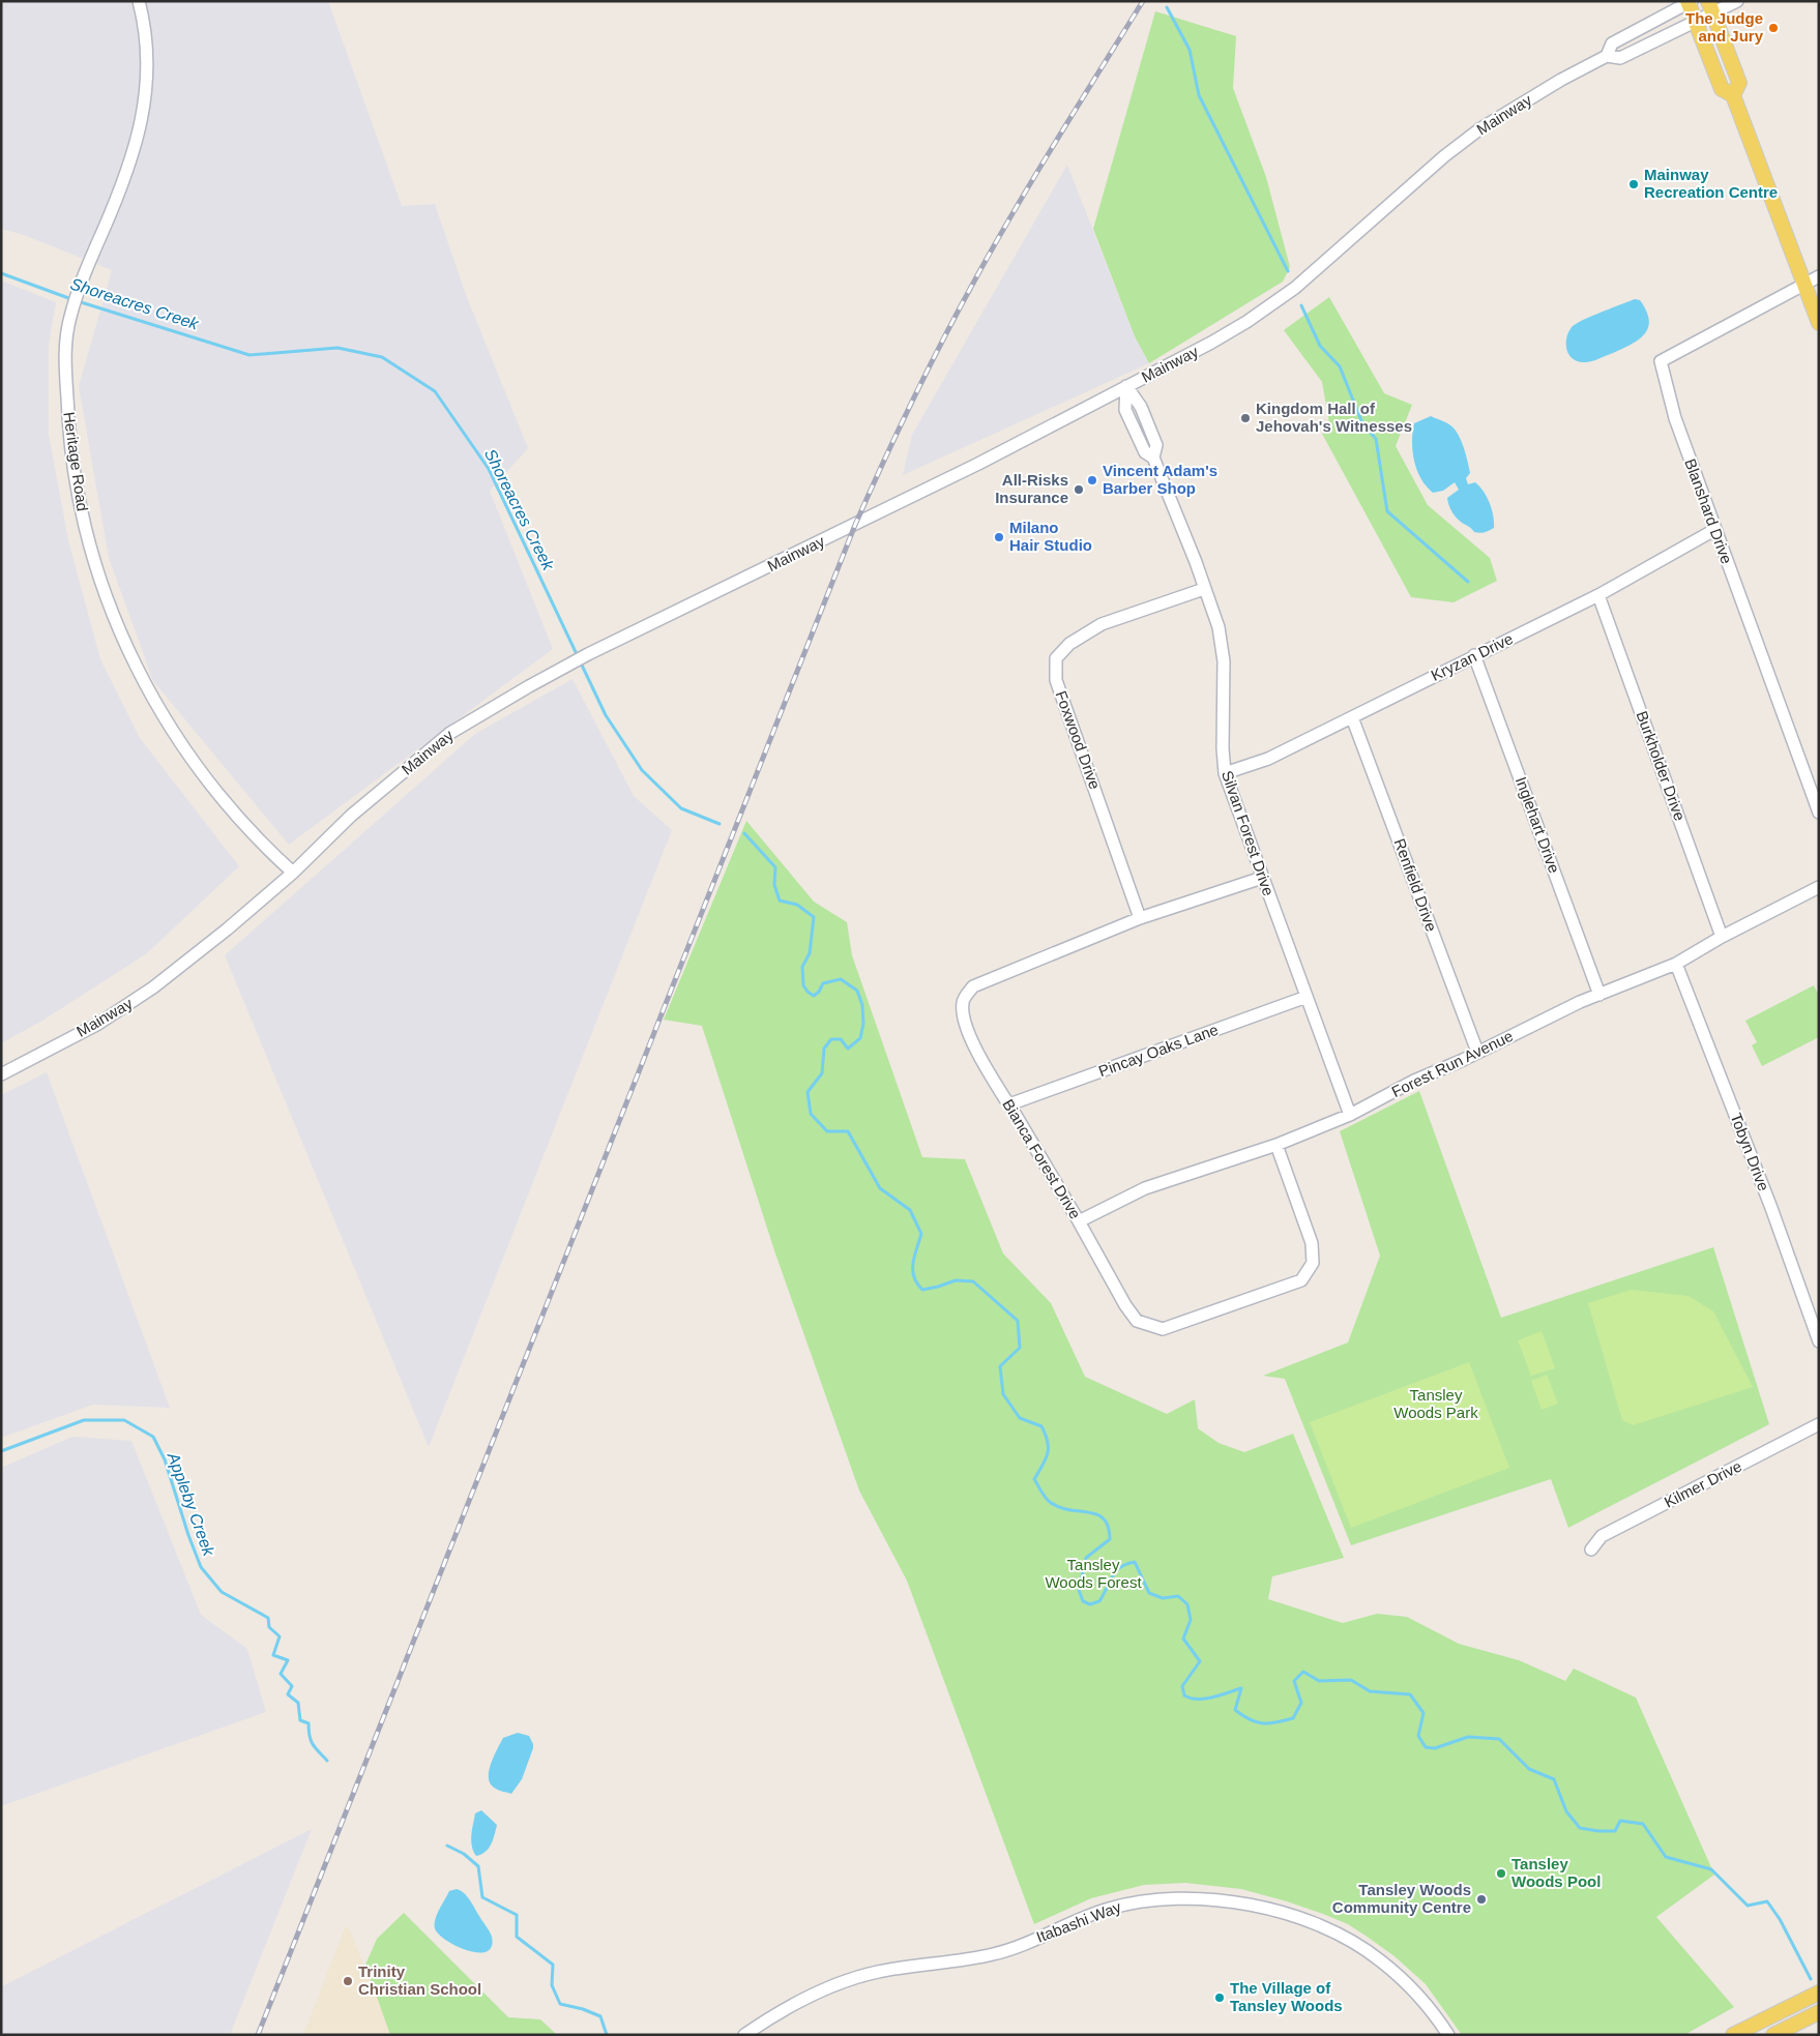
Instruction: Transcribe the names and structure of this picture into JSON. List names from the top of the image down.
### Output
{
  "streets": {
    "street": [
      "Mainway",
      "Heritage Road",
      "Blanshard Drive",
      "Kryzan Drive",
      "Foxwood Drive",
      "Burkholder Drive",
      "Inglehart Drive",
      "Silvan Forest Drive",
      "Renfield Drive",
      "Pincay Oaks Lane",
      "Forest Run Avenue",
      "Tobyn Drive",
      "Bianca Forest Drive",
      "Kilmer Drive",
      "Itabashi Way"
    ]
  },
  "crossings": [
    ["Mainway", "Heritage Road"],
    ["Mainway", "Silvan Forest Drive"],
    ["Blanshard Drive", "Kryzan Drive"],
    ["Kryzan Drive", "Burkholder Drive"],
    ["Kryzan Drive", "Inglehart Drive"],
    ["Kryzan Drive", "Silvan Forest Drive"],
    ["Kryzan Drive", "Renfield Drive"],
    ["Foxwood Drive", "Silvan Forest Drive"],
    ["Foxwood Drive", "Bianca Forest Drive"],
    ["Burkholder Drive", "Forest Run Avenue"],
    ["Inglehart Drive", "Forest Run Avenue"],
    ["Silvan Forest Drive", "Pincay Oaks Lane"],
    ["Silvan Forest Drive", "Forest Run Avenue"],
    ["Silvan Forest Drive", "Bianca Forest Drive"],
    ["Renfield Drive", "Forest Run Avenue"],
    ["Pincay Oaks Lane", "Bianca Forest Drive"],
    ["Forest Run Avenue", "Tobyn Drive"],
    ["Forest Run Avenue", "Bianca Forest Drive"]
  ],
  "water": ["Shoreacres Creek", "Appleby Creek"],
  "parks": ["Tansley Woods Park", "Tansley Woods Forest"],
  "places": [
    "The Judge and Jury",
    "Mainway Recreation Centre",
    "Kingdom Hall of Jehovah's Witnesses",
    "Vincent Adam's Barber Shop",
    "All-Risks Insurance",
    "Milano Hair Studio",
    "Tansley Woods Pool",
    "Tansley Woods Community Centre",
    "Trinity Christian School",
    "The Village of Tansley Woods"
  ]
}
